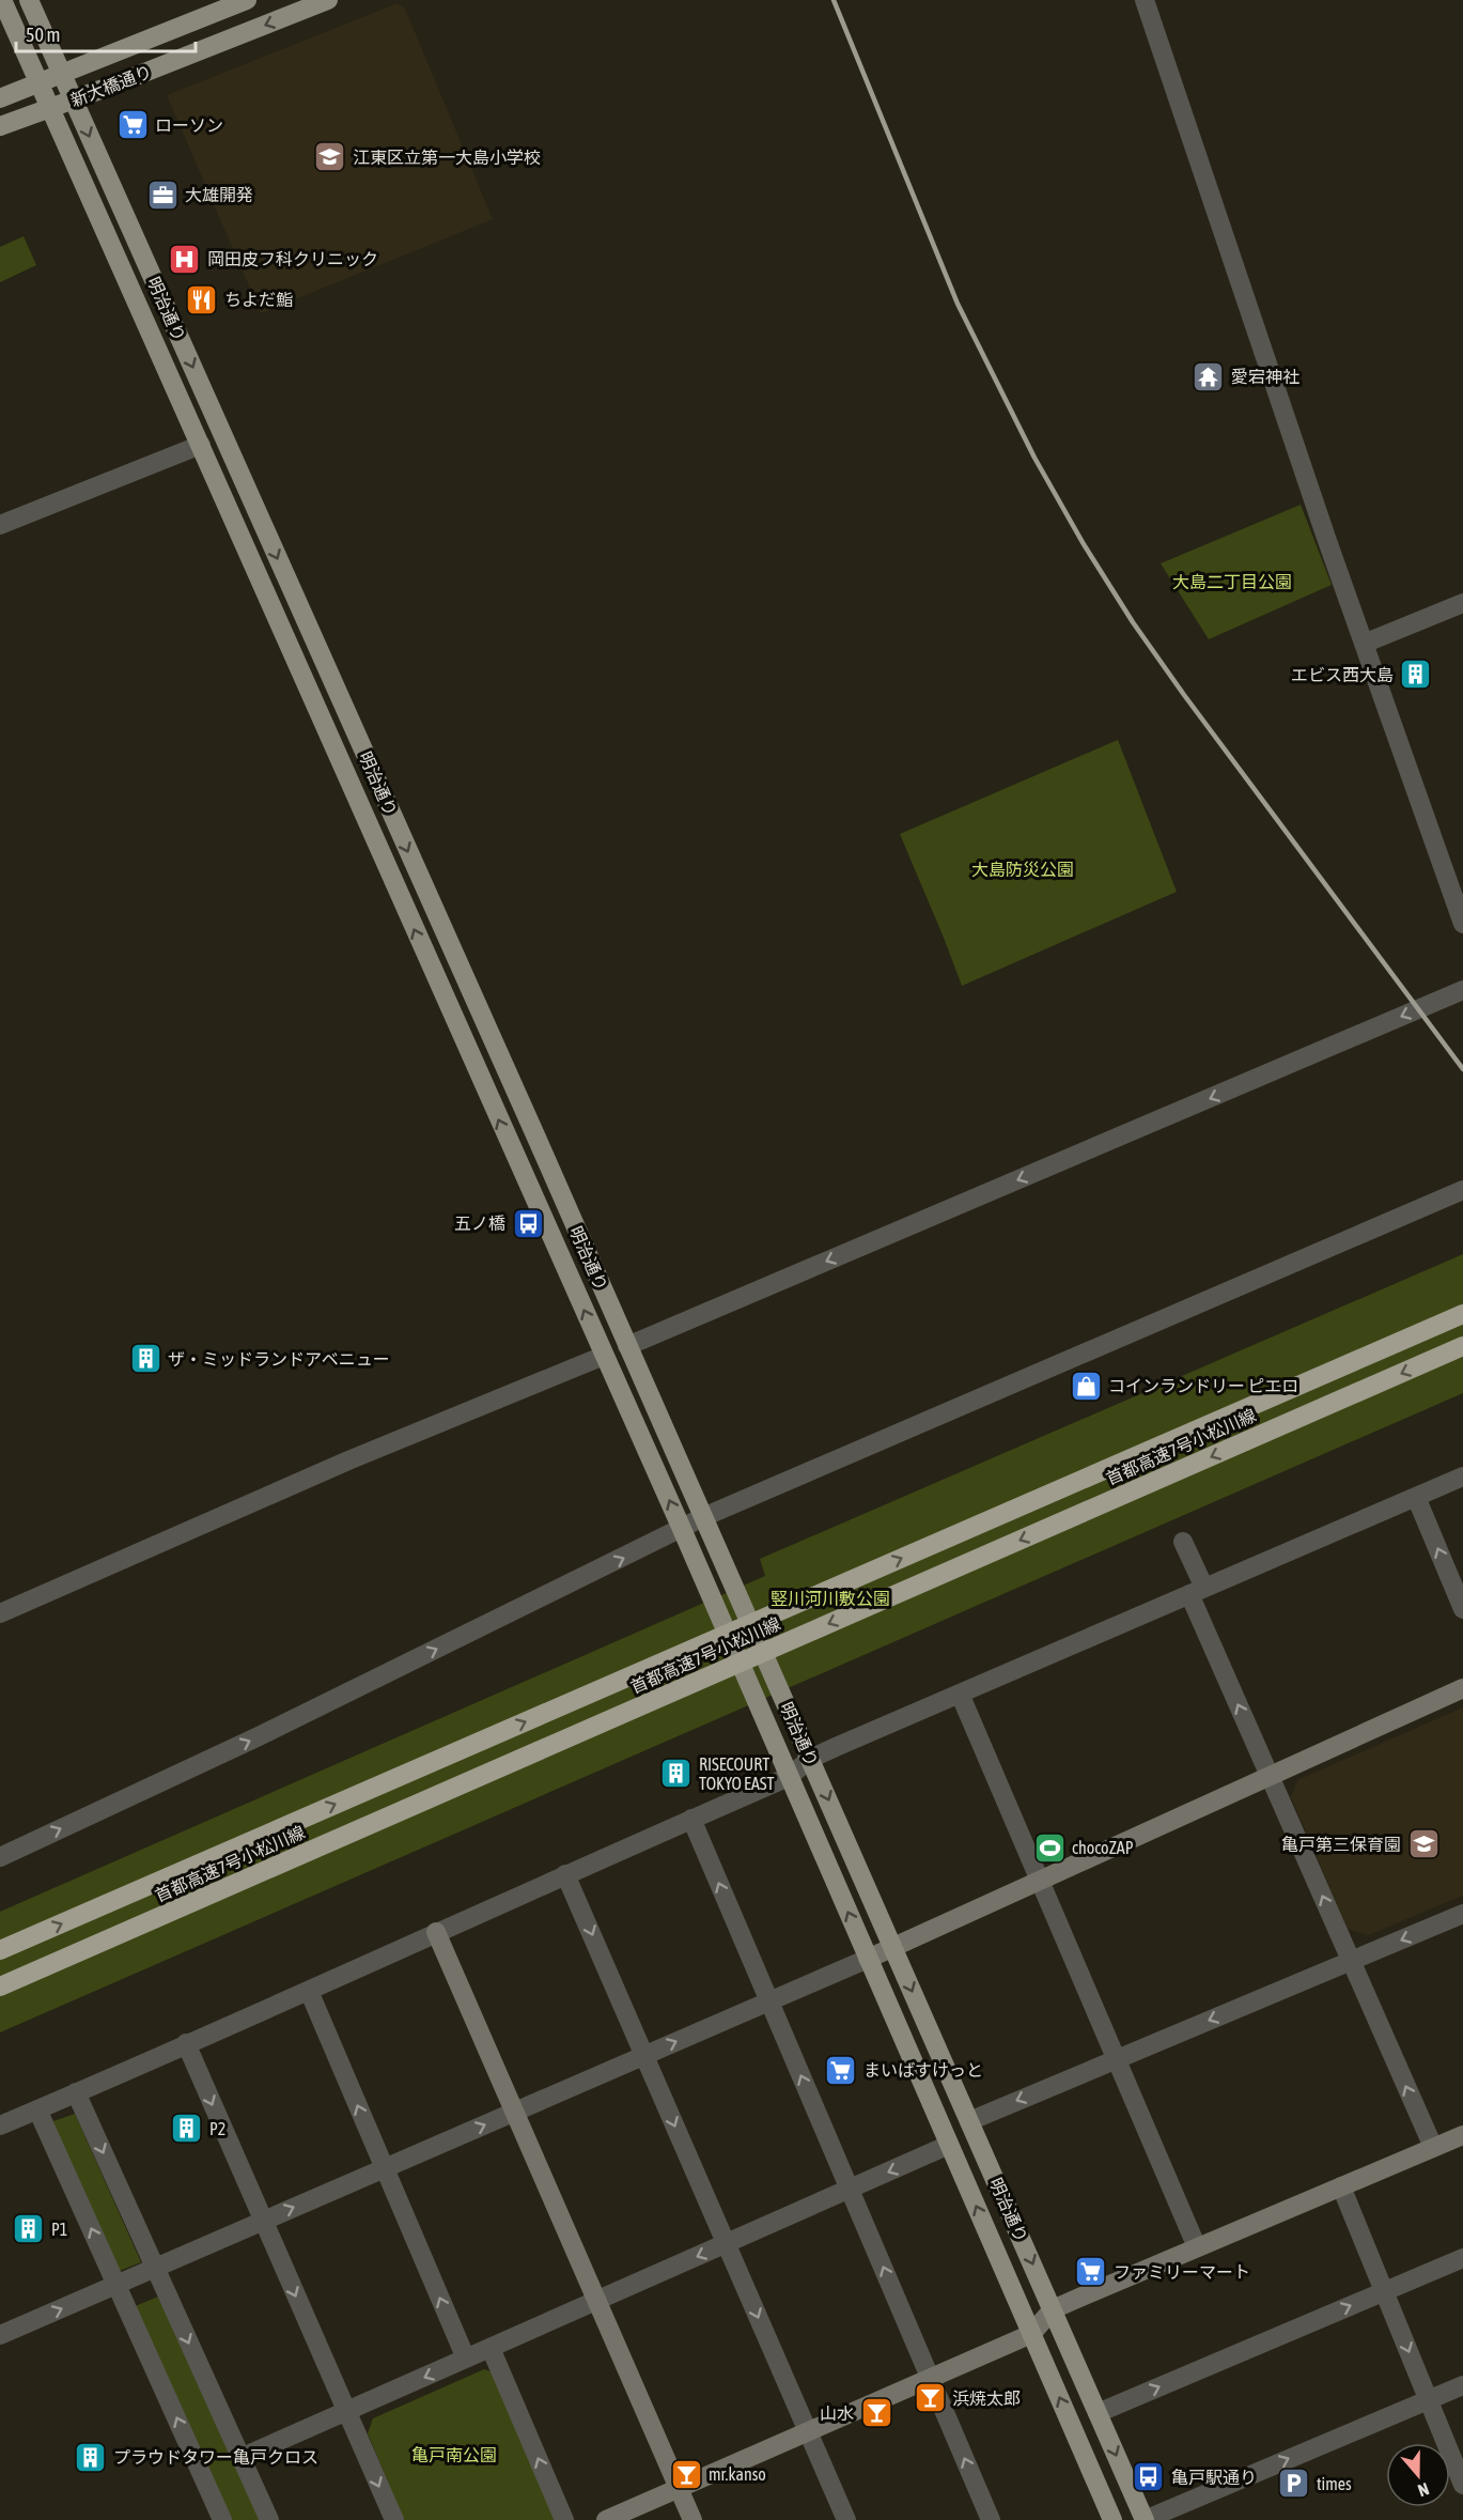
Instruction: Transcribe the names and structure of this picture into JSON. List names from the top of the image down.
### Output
{
  "streets": {
    "highway": ["首都高速7号小松川線"],
    "main road": ["新大橋通り", "明治通り"]
  },
  "crossings": [
    ["新大橋通り", "明治通り"]
  ],
  "parks": [
    "大島二丁目公園",
    "大島防災公園",
    "竪川河川敷公園",
    "亀戸南公園"
  ],
  "places": {
    "supermarket": ["ローソン", "まいばすけっと", "ファミリーマート"],
    "school or university": ["江東区立第一大島小学校", "亀戸第三保育園"],
    "office": ["大雄開発"],
    "hospital": ["岡田皮フ科クリニック"],
    "restaurant": ["ちよだ鮨"],
    "temple": ["愛宕神社"],
    "building": [
      "エビス西大島",
      "ザ・ミッドランドアベニュー",
      "RISECOURT TOKYO EAST",
      "P2",
      "P1",
      "プラウドタワー亀戸クロス"
    ],
    "bus stop": ["五ノ橋", "亀戸駅通り"],
    "shop": ["コインランドリー ピエロ"],
    "sports": ["chocoZAP"],
    "bar": ["浜焼太郎", "山水", "mr.kanso"],
    "parking": ["times"]
  },
  "scale_bar": "50 m",
  "north": "bottom"
}
